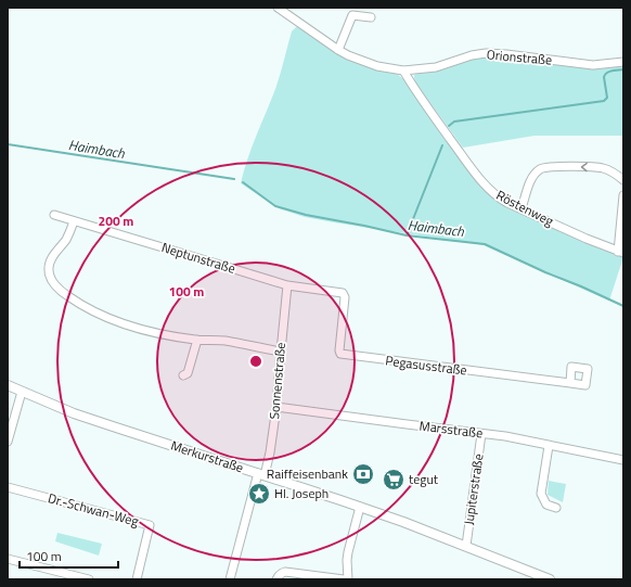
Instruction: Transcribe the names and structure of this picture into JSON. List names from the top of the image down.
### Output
{
  "streets": {
    "main road": ["Merkurstraße"],
    "street": [
      "Orionstraße",
      "Röstenweg",
      "Neptunstraße",
      "Pegasusstraße",
      "Sonnenstraße",
      "Marsstraße",
      "Jupiterstraße",
      "Dr.-Schwan-Weg"
    ]
  },
  "crossings": [
    ["Orionstraße", "Röstenweg"],
    ["Neptunstraße", "Pegasusstraße"],
    ["Neptunstraße", "Sonnenstraße"],
    ["Sonnenstraße", "Marsstraße"],
    ["Sonnenstraße", "Merkurstraße"],
    ["Marsstraße", "Jupiterstraße"],
    ["Merkurstraße", "Jupiterstraße"]
  ],
  "water": ["Haimbach"],
  "places": {
    "bank": ["Raiffeisenbank"],
    "supermarket": ["tegut"],
    "place": ["Hl. Joseph"]
  },
  "scale_bar": "100 m",
  "rings": ["200 m", "100 m"]
}
